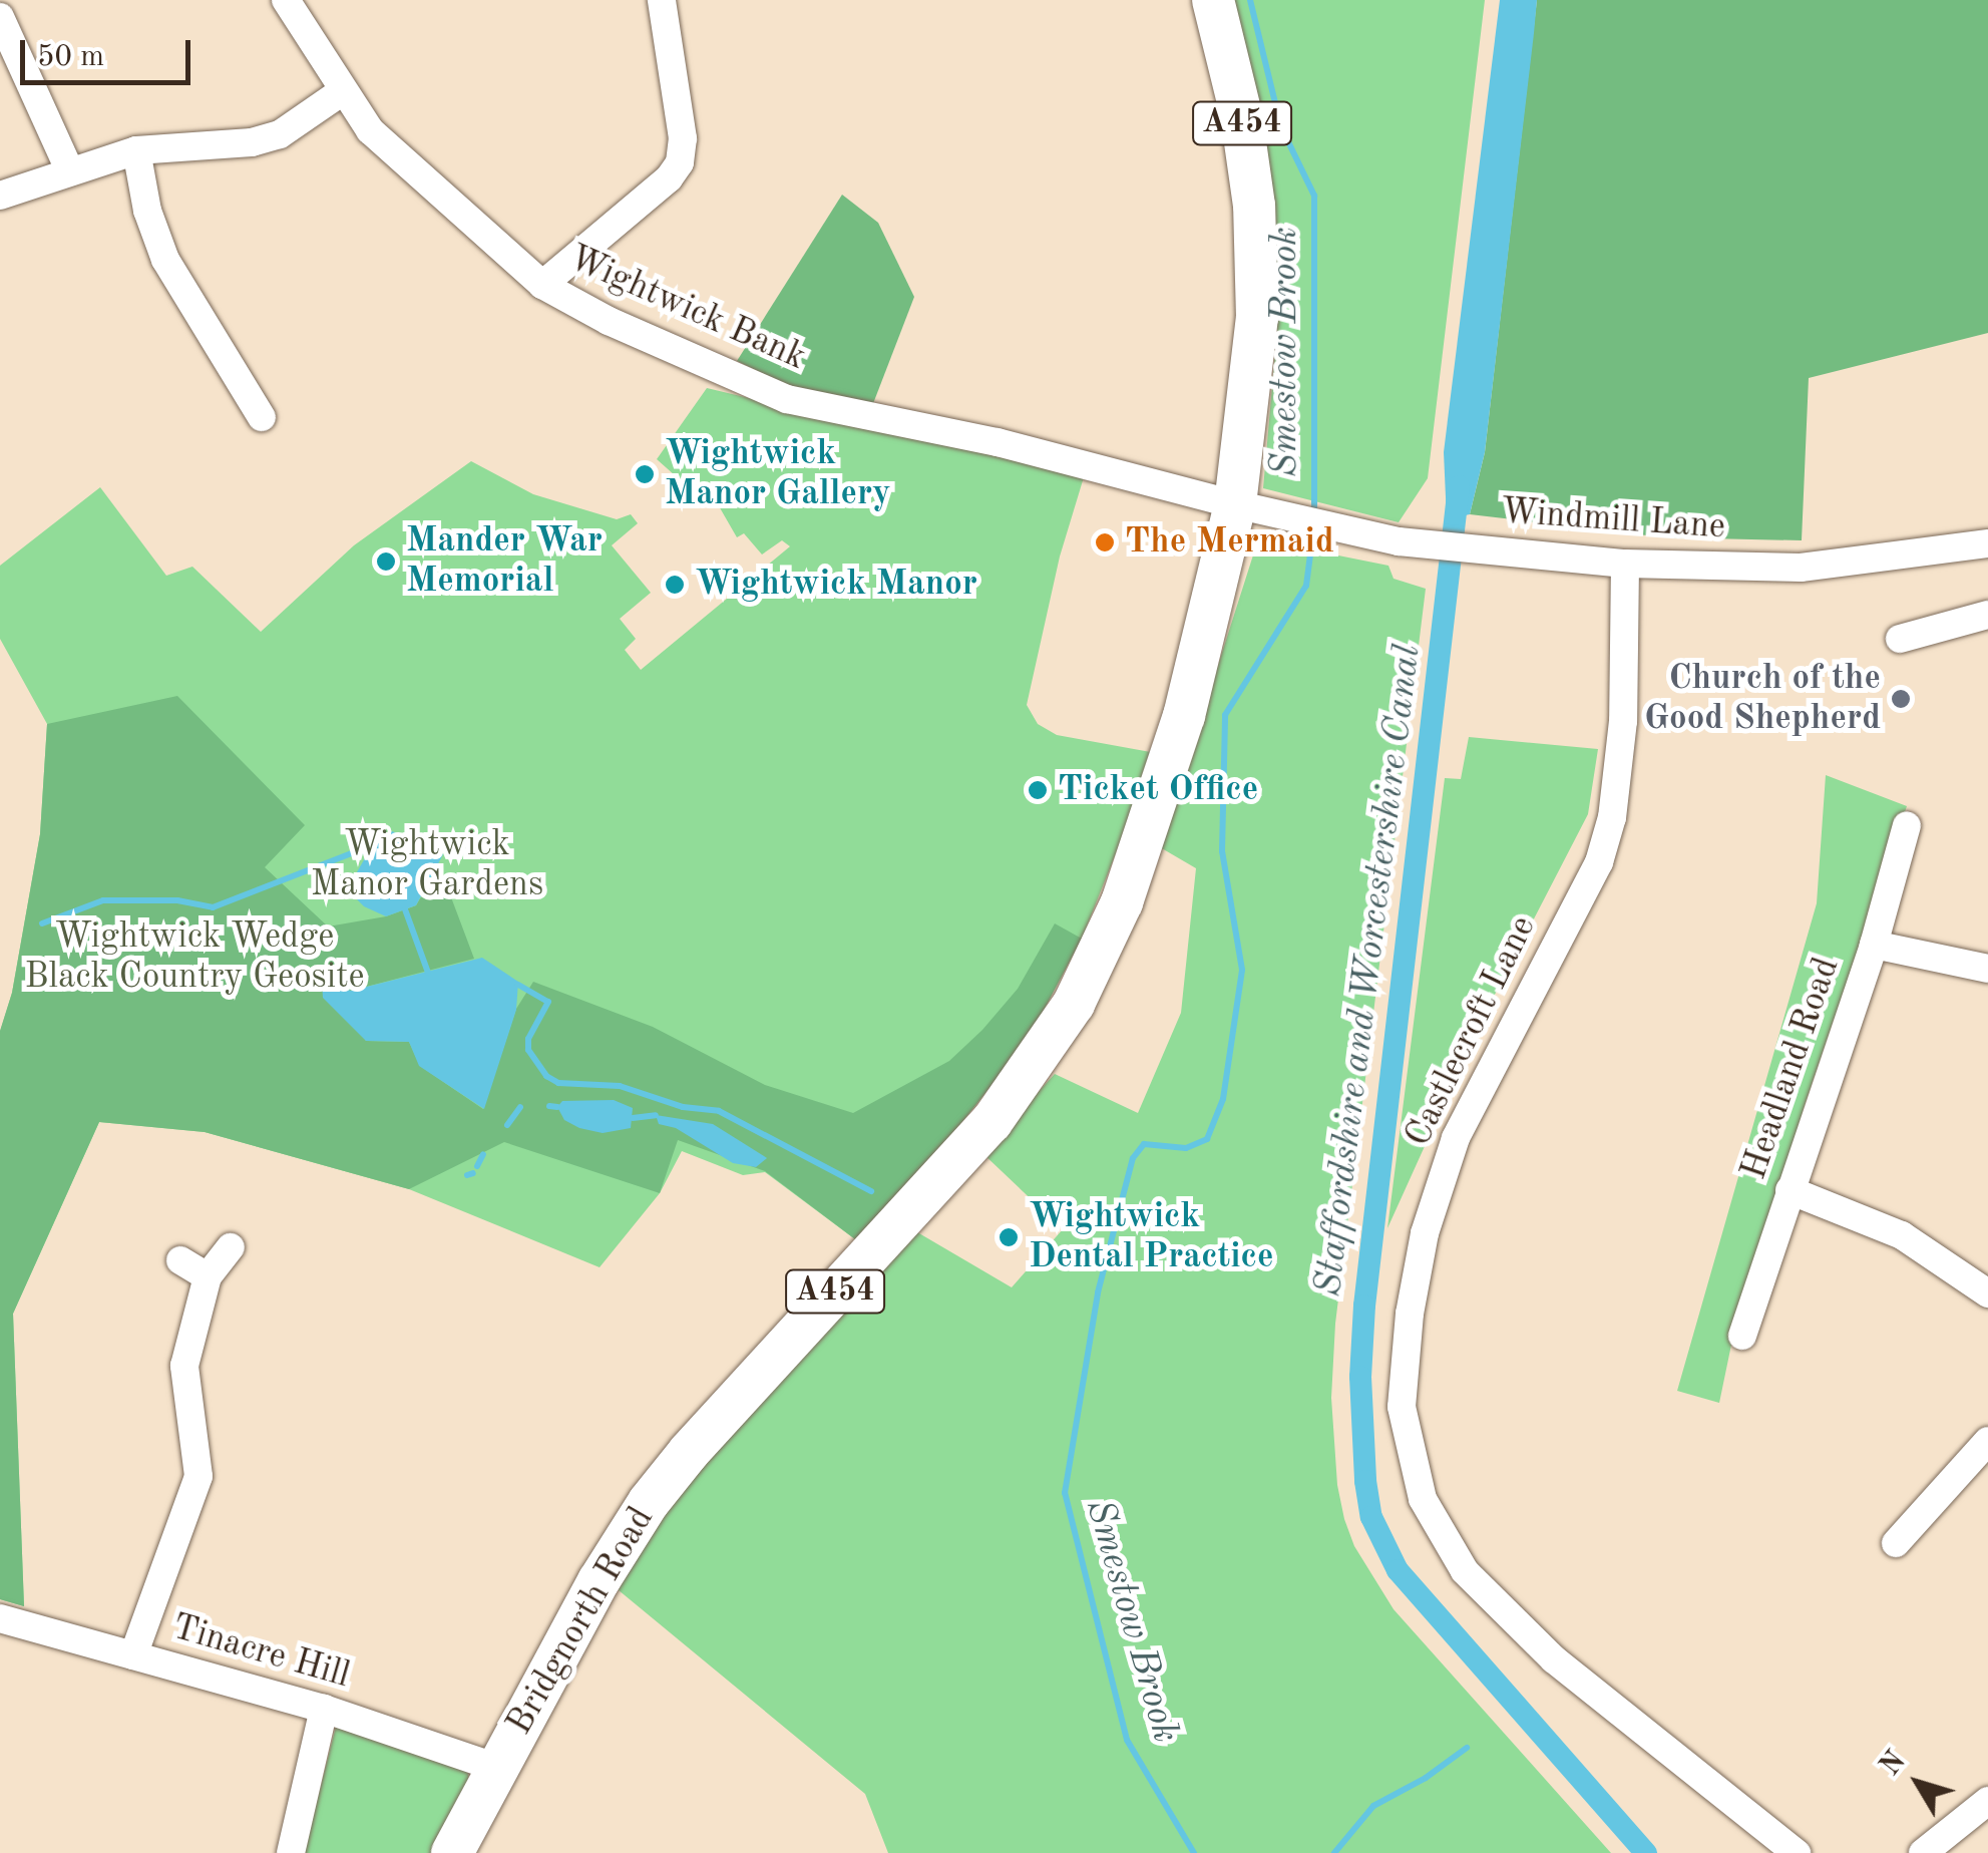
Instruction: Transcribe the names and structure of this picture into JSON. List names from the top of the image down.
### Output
{
  "streets": {
    "highway": ["A454", "Bridgnorth Road"],
    "street": [
      "Wightwick Bank",
      "Windmill Lane",
      "Castlecroft Lane",
      "Headland Road",
      "Tinacre Hill"
    ]
  },
  "crossings": [
    ["Wightwick Bank", "Windmill Lane"],
    ["Wightwick Bank", "Bridgnorth Road"],
    ["Windmill Lane", "Castlecroft Lane"],
    ["Windmill Lane", "Bridgnorth Road"],
    ["Bridgnorth Road", "Tinacre Hill"]
  ],
  "water": ["Smestow Brook", "Staffordshire and Worcestershire Canal"],
  "parks": ["Wightwick Manor Gardens", "Wightwick Wedge Black Country Geosite"],
  "places": [
    "Wightwick Manor Gallery",
    "The Mermaid",
    "Mander War Memorial",
    "Wightwick Manor",
    "Church of the Good Shepherd",
    "Ticket Office",
    "Wightwick Dental Practice"
  ],
  "scale_bar": "50 m",
  "north": "top left"
}
